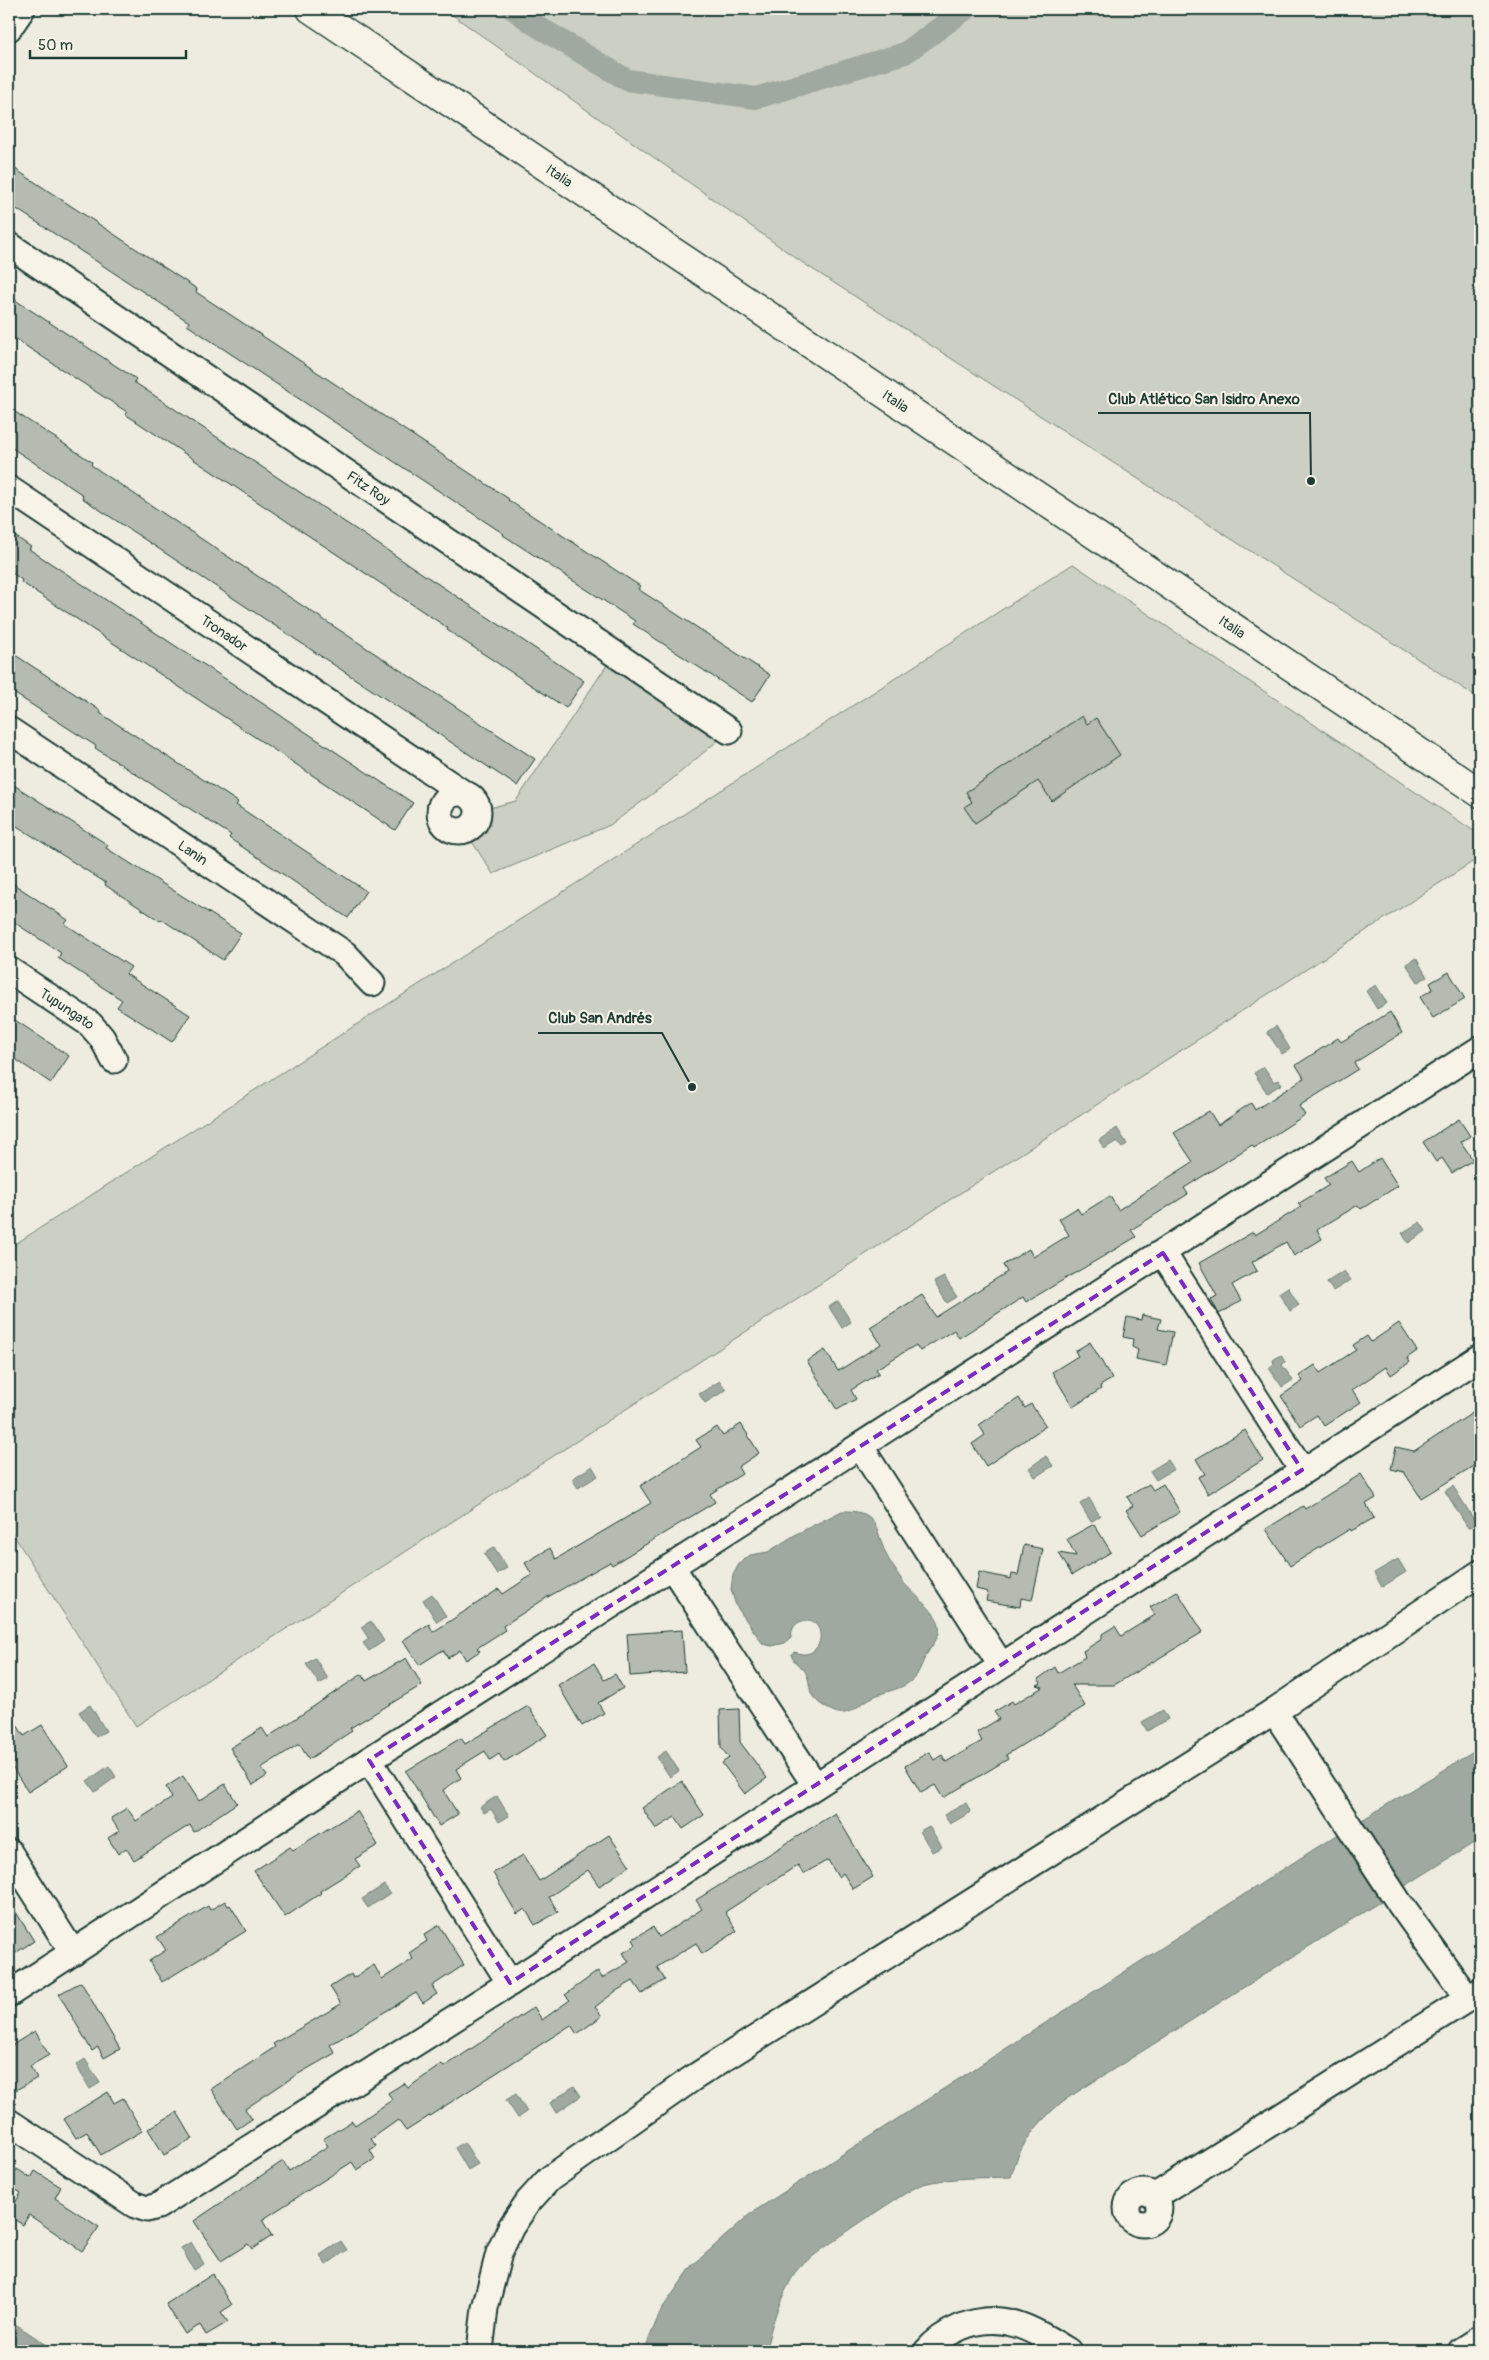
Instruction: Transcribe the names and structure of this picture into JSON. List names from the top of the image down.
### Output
{
  "streets": {
    "street": [
      "Italia",
      "Fitz Roy",
      "Tronador",
      "Lanin",
      "Tupungato"
    ]
  },
  "places": ["Club Atlético San Isidro Anexo", "Club San Andrés"],
  "scale_bar": "50 m"
}
